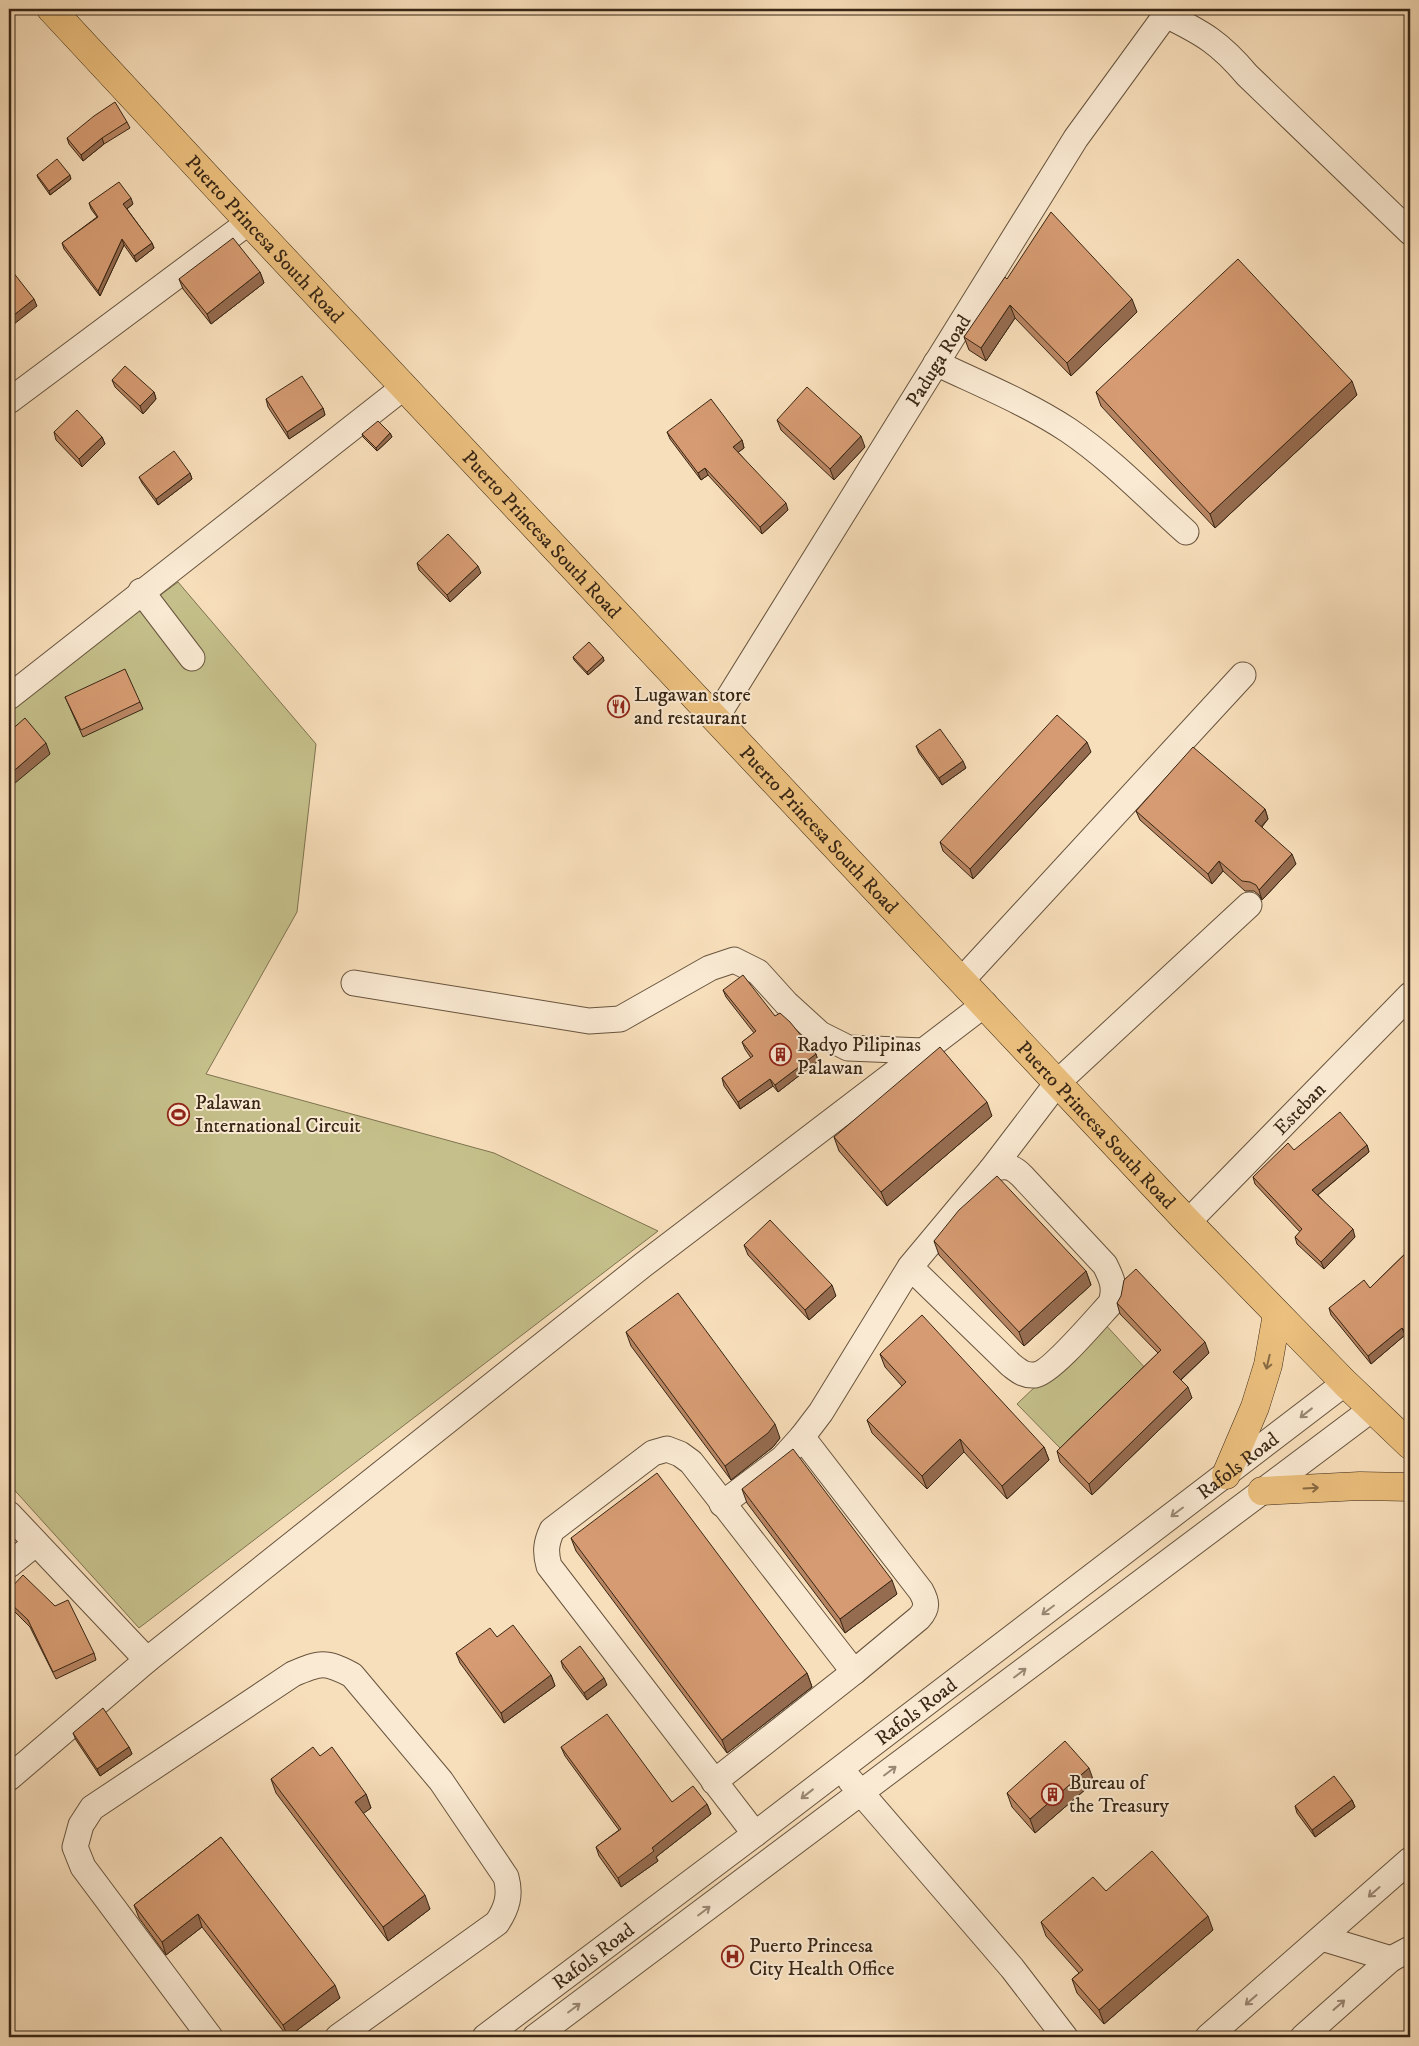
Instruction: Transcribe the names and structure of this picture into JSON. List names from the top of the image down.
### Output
{
  "streets": {
    "main road": ["Puerto Princesa South Road"],
    "street": ["Paduga Road", "Esteban", "Rafols Road"]
  },
  "crossings": [
    ["Puerto Princesa South Road", "Paduga Road"],
    ["Puerto Princesa South Road", "Esteban"],
    ["Puerto Princesa South Road", "Rafols Road"]
  ],
  "places": {
    "restaurant": ["Lugawan store and restaurant"],
    "building": ["Radyo Pilipinas Palawan", "Bureau of the Treasury"],
    "sports": ["Palawan International Circuit"],
    "hospital": ["Puerto Princesa City Health Office"]
  }
}
